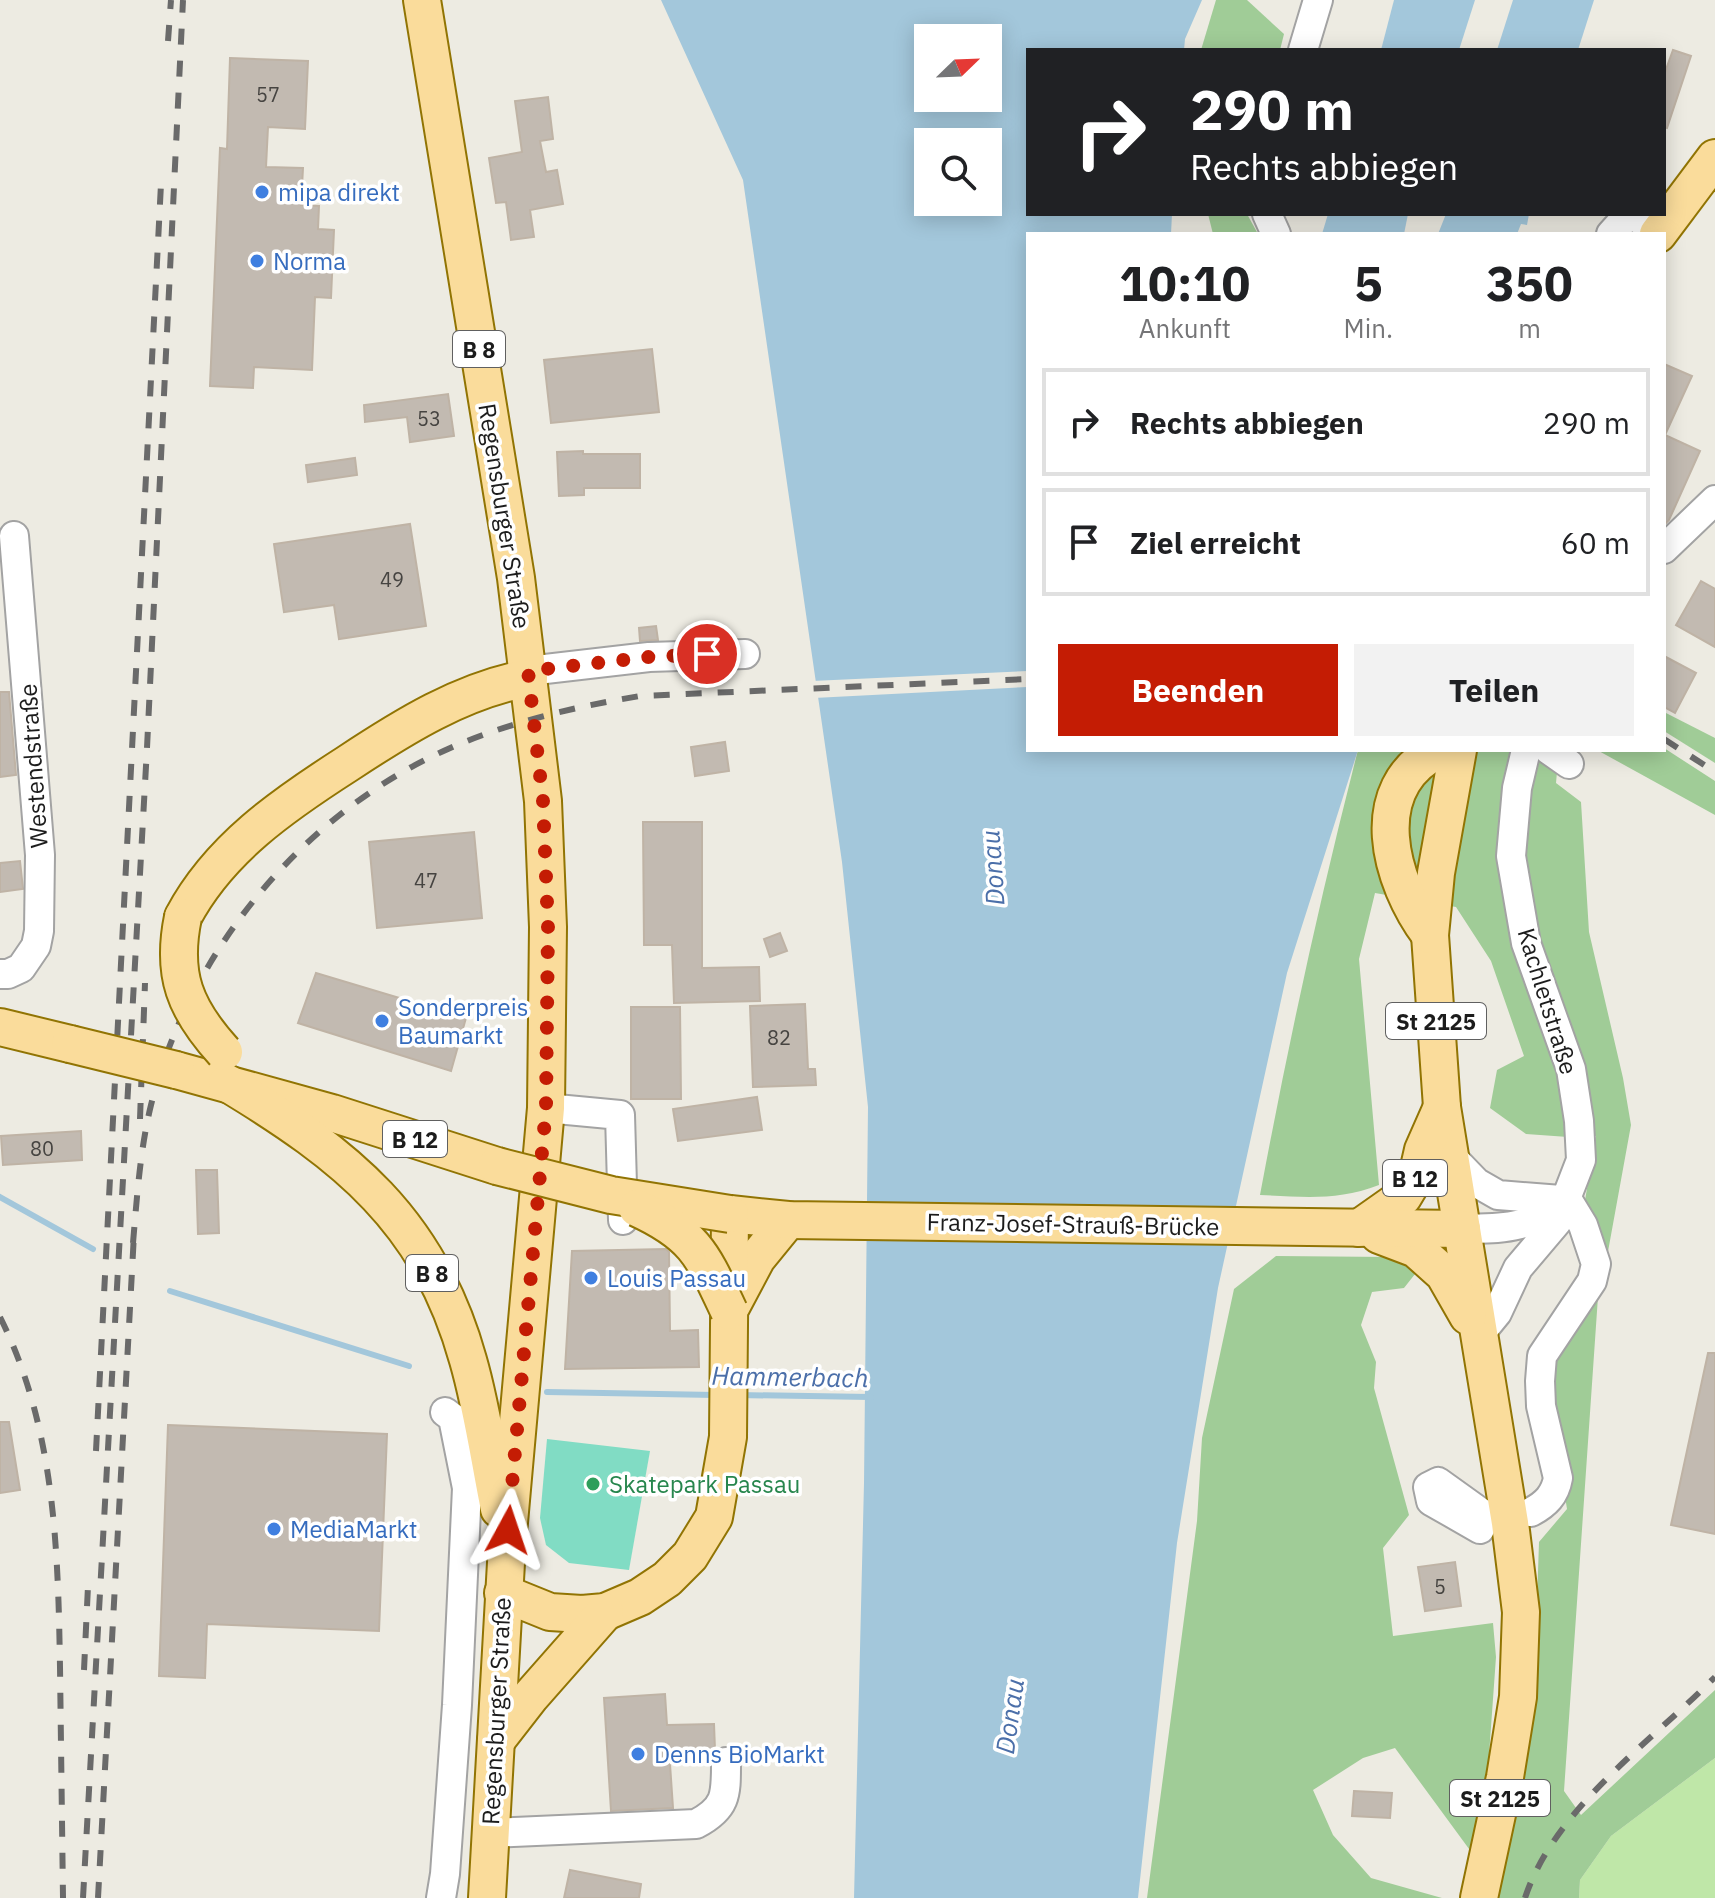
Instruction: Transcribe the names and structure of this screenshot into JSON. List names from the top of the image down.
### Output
{
  "streets": {
    "main road": [
      "B 8",
      "Regensburger Straße",
      "St 2125",
      "B 12",
      "Franz-Josef-Strauß-Brücke"
    ],
    "street": ["Westendstraße", "Kachletstraße"]
  },
  "crossings": [
    ["B 8", "Regensburger Straße"],
    ["B 8", "B 12"],
    ["Kachletstraße", "St 2125"],
    ["St 2125", "B 12"],
    ["St 2125", "Franz-Josef-Strauß-Brücke"],
    ["B 12", "Franz-Josef-Strauß-Brücke"]
  ],
  "water": ["Donau", "Hammerbach"],
  "places": [
    "mipa direkt",
    "Norma",
    "Sonderpreis Baumarkt",
    "Louis Passau",
    "Skatepark Passau",
    "MediaMarkt",
    "Denns BioMarkt"
  ],
  "house_numbers": [
    "57",
    "53",
    "49",
    "47",
    "82",
    "80",
    "5"
  ],
  "north": "top right",
  "page": {
    "turn": ["290 m", "Rechts abbiegen"],
    "eta": [
      "10:10",
      "Ankunft",
      "5",
      "Min.",
      "350",
      "m"
    ],
    "list": [
      {
        "name": "Rechts abbiegen",
        "value": "290 m"
      },
      {
        "name": "Ziel erreicht",
        "value": "60 m"
      }
    ],
    "buttons": ["Beenden", "Teilen"]
  }
}
